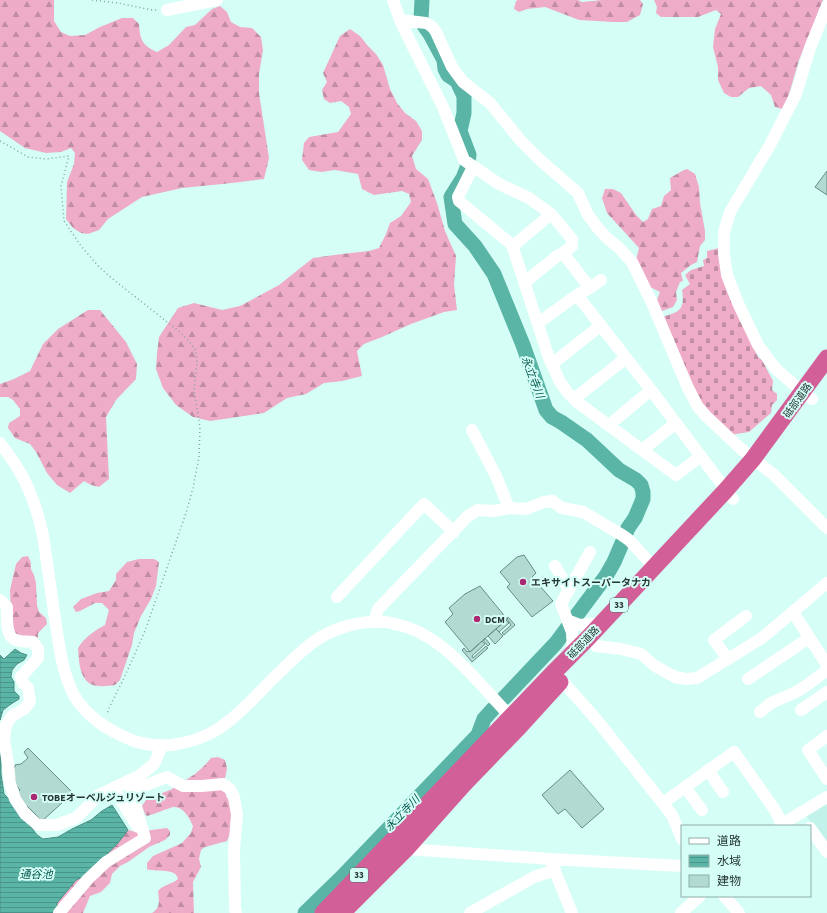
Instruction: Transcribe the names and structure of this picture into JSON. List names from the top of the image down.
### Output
{
  "streets": {
    "highway": ["砥部道路", "33"]
  },
  "water": ["永立寺川", "通谷池"],
  "places": ["エキサイトスーパータナカ", "DCM", "TOBEオーベルジュリゾート"],
  "legend": ["道路", "水域", "建物"]
}
